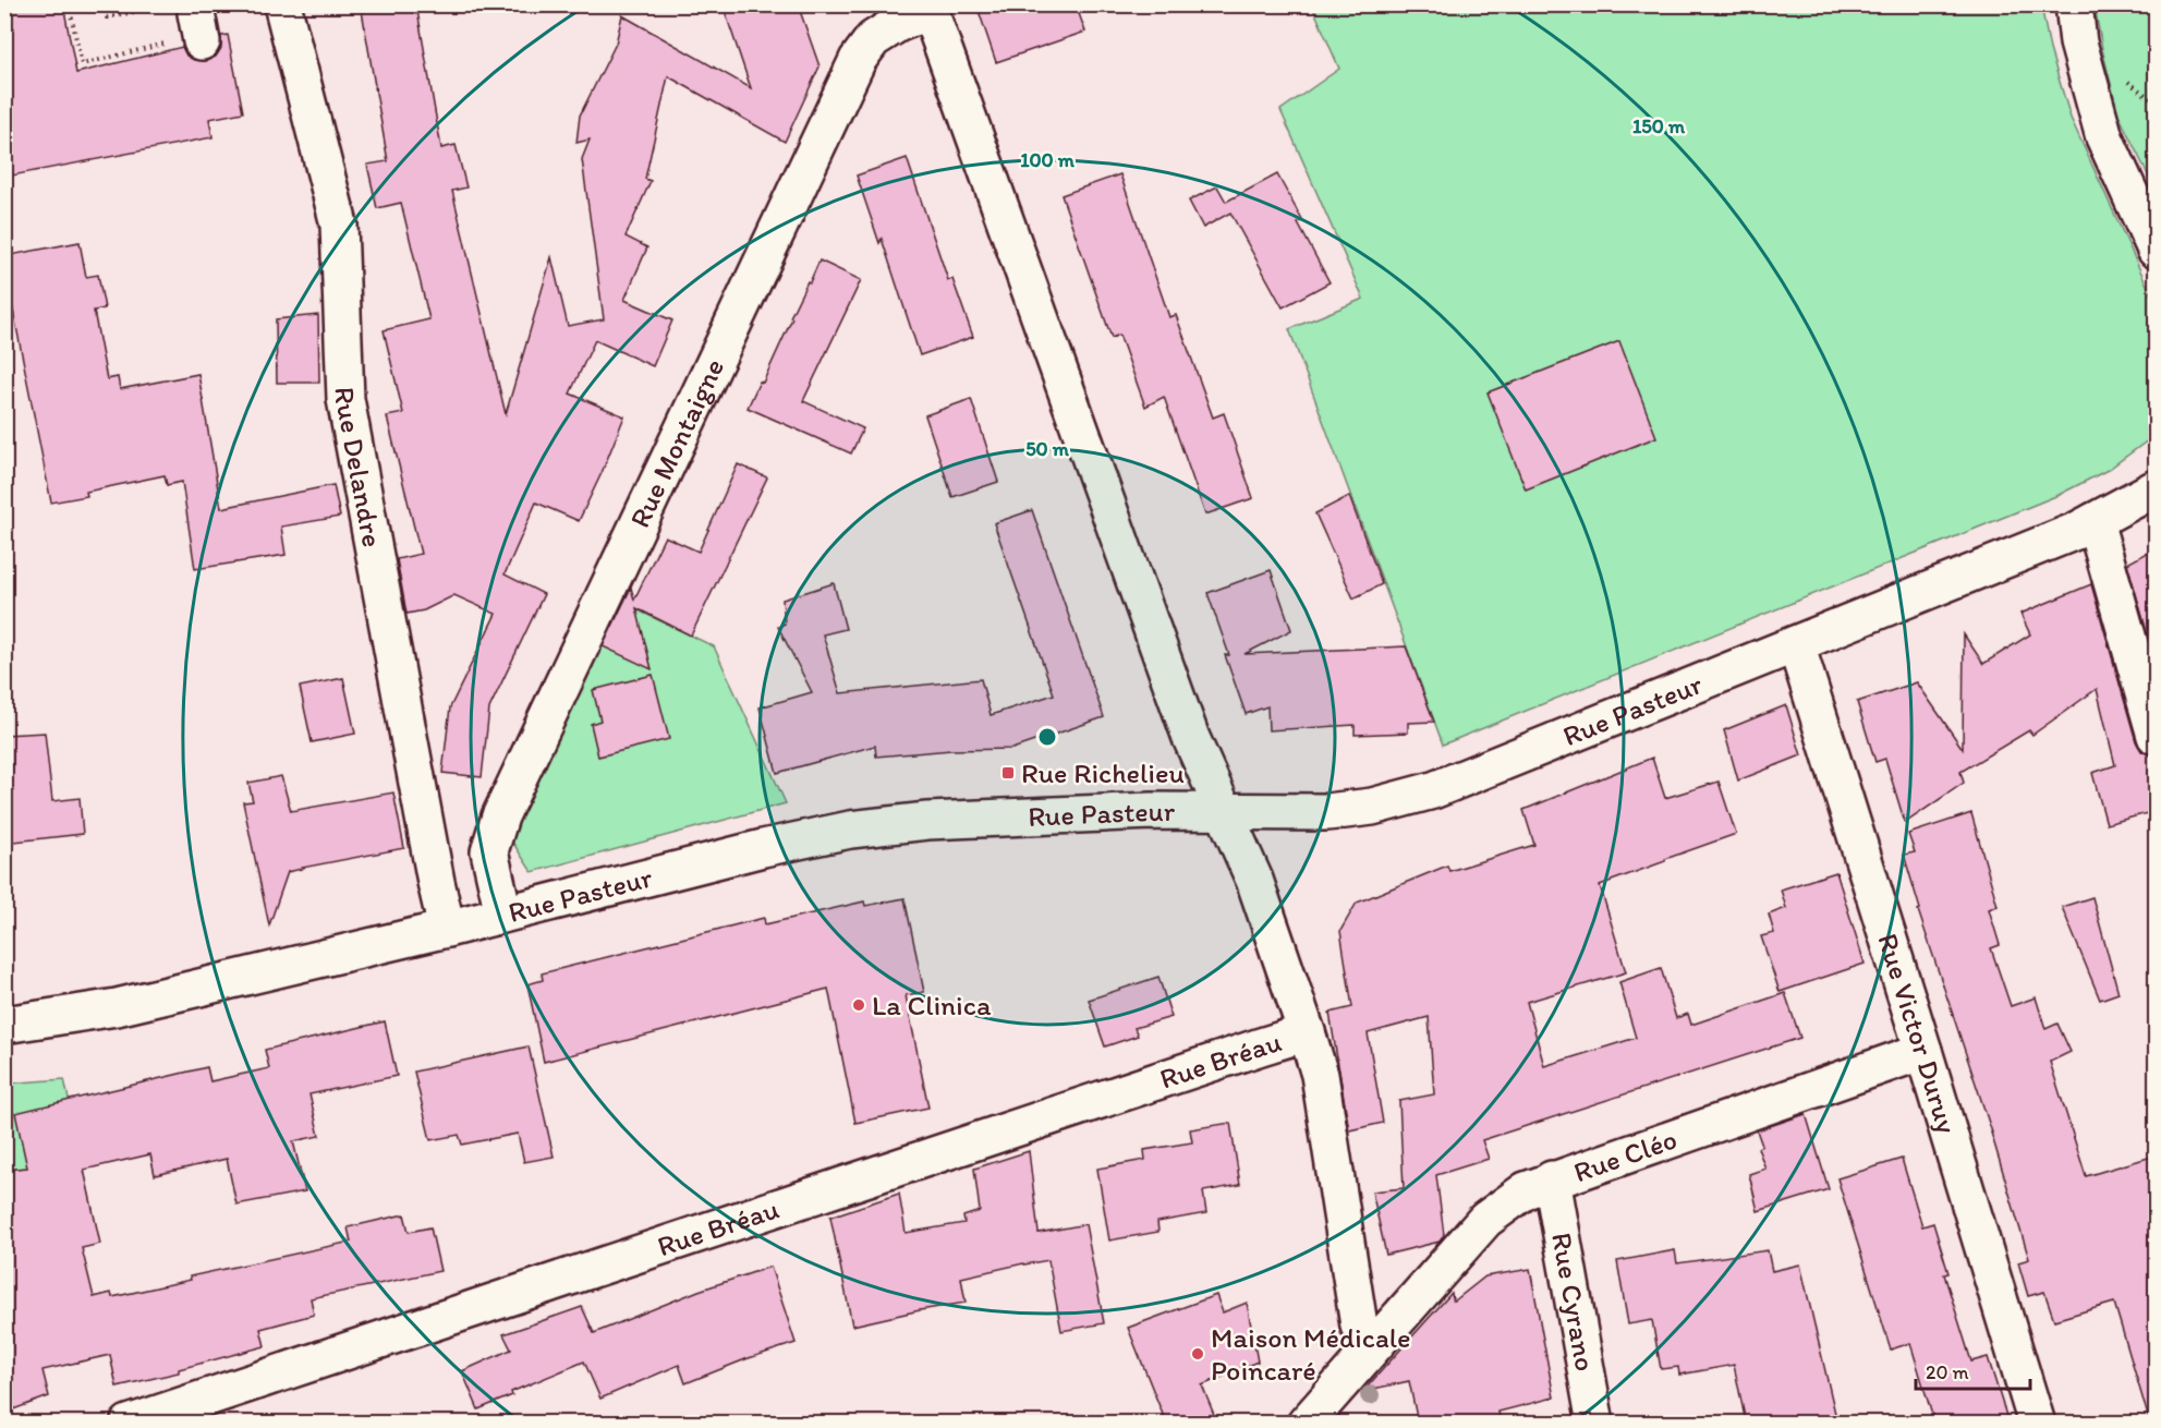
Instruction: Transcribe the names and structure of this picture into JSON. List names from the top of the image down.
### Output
{
  "streets": {
    "street": [
      "Rue Montaigne",
      "Rue Delandre",
      "Rue Pasteur",
      "Rue Victor Duruy",
      "Rue Bréau",
      "Rue Cléo",
      "Rue Cyrano"
    ]
  },
  "crossings": [
    ["Rue Montaigne", "Rue Pasteur"],
    ["Rue Delandre", "Rue Pasteur"],
    ["Rue Pasteur", "Rue Victor Duruy"],
    ["Rue Victor Duruy", "Rue Cléo"],
    ["Rue Cléo", "Rue Cyrano"]
  ],
  "places": {
    "transit": ["Rue Richelieu"],
    "other": ["La Clinica", "Maison Médicale Poincaré"]
  },
  "scale_bar": "20 m",
  "rings": ["150 m", "100 m", "50 m"]
}
